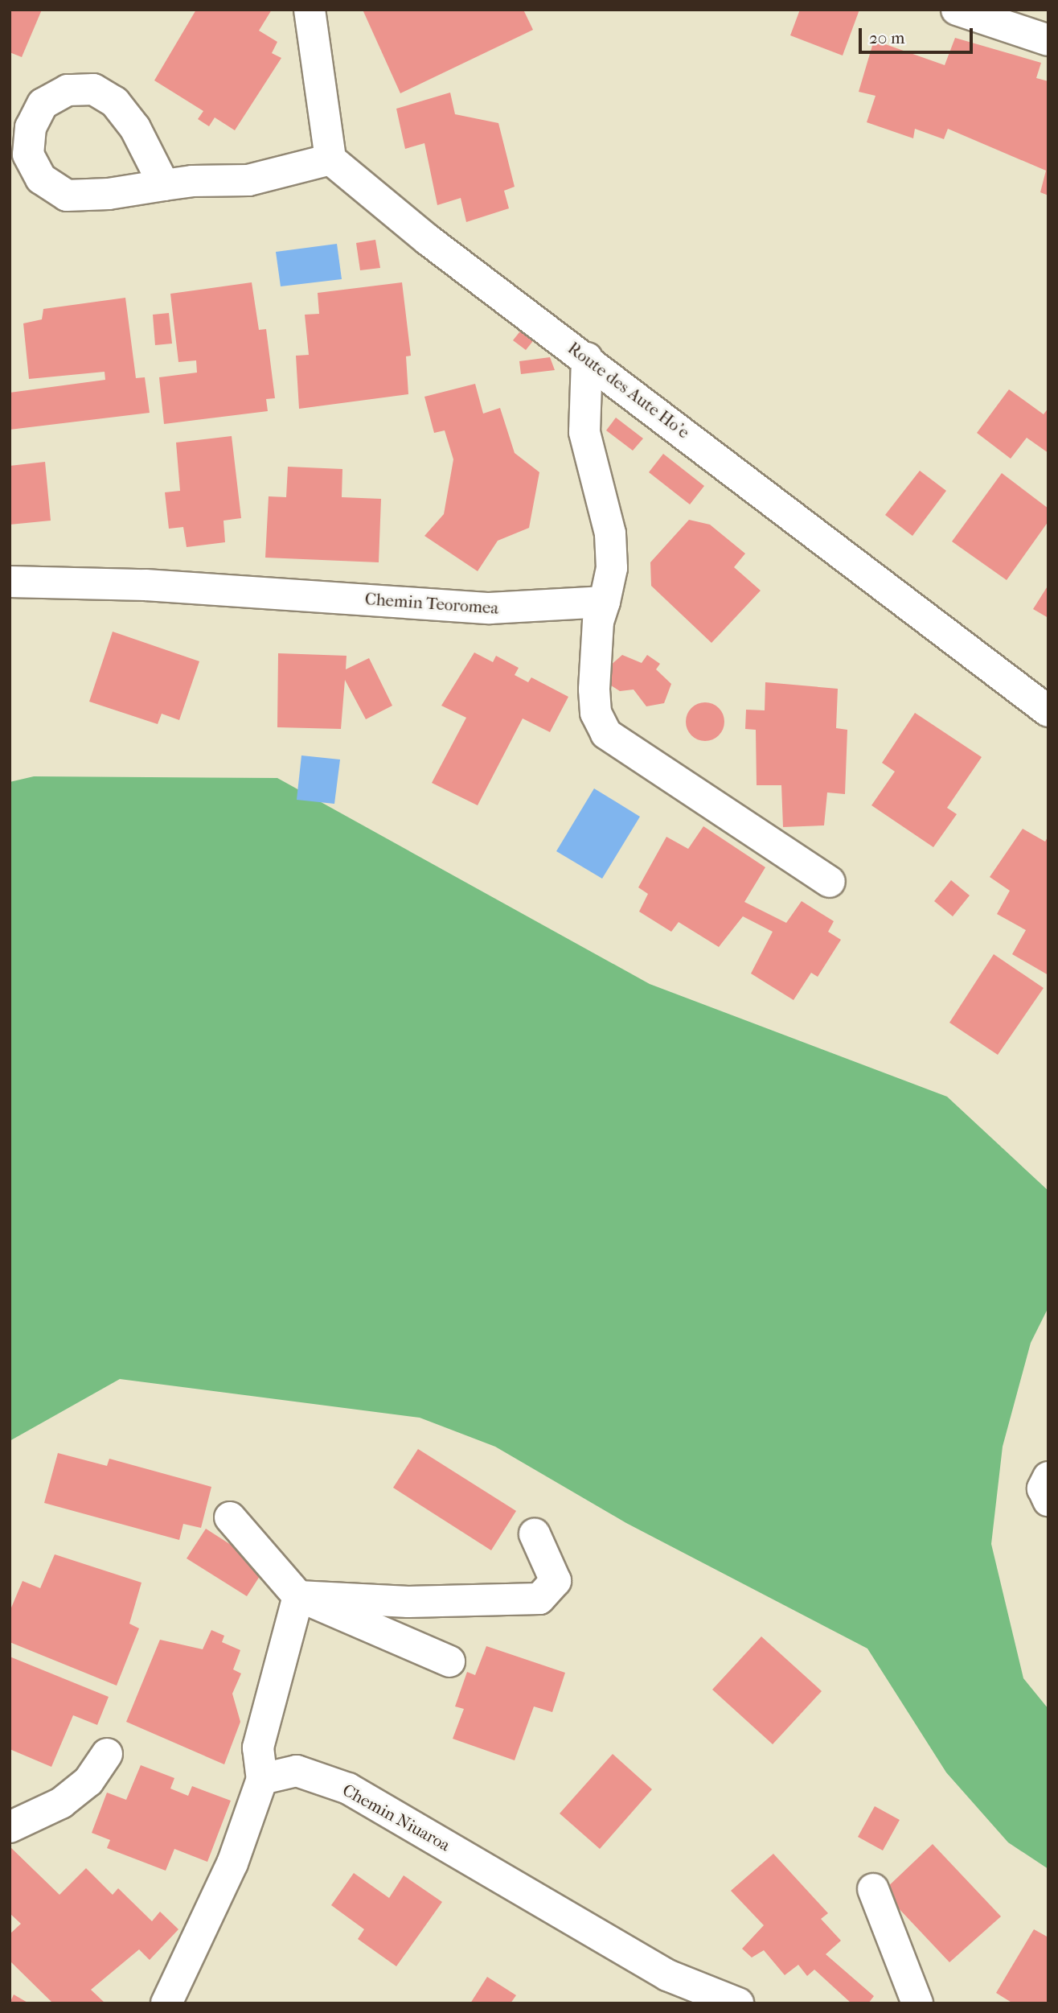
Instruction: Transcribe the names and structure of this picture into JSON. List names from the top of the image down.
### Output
{
  "streets": {
    "street": ["Route des Aute Ho'e", "Chemin Teoromea", "Chemin Niuaroa"]
  },
  "scale_bar": "20 m"
}
